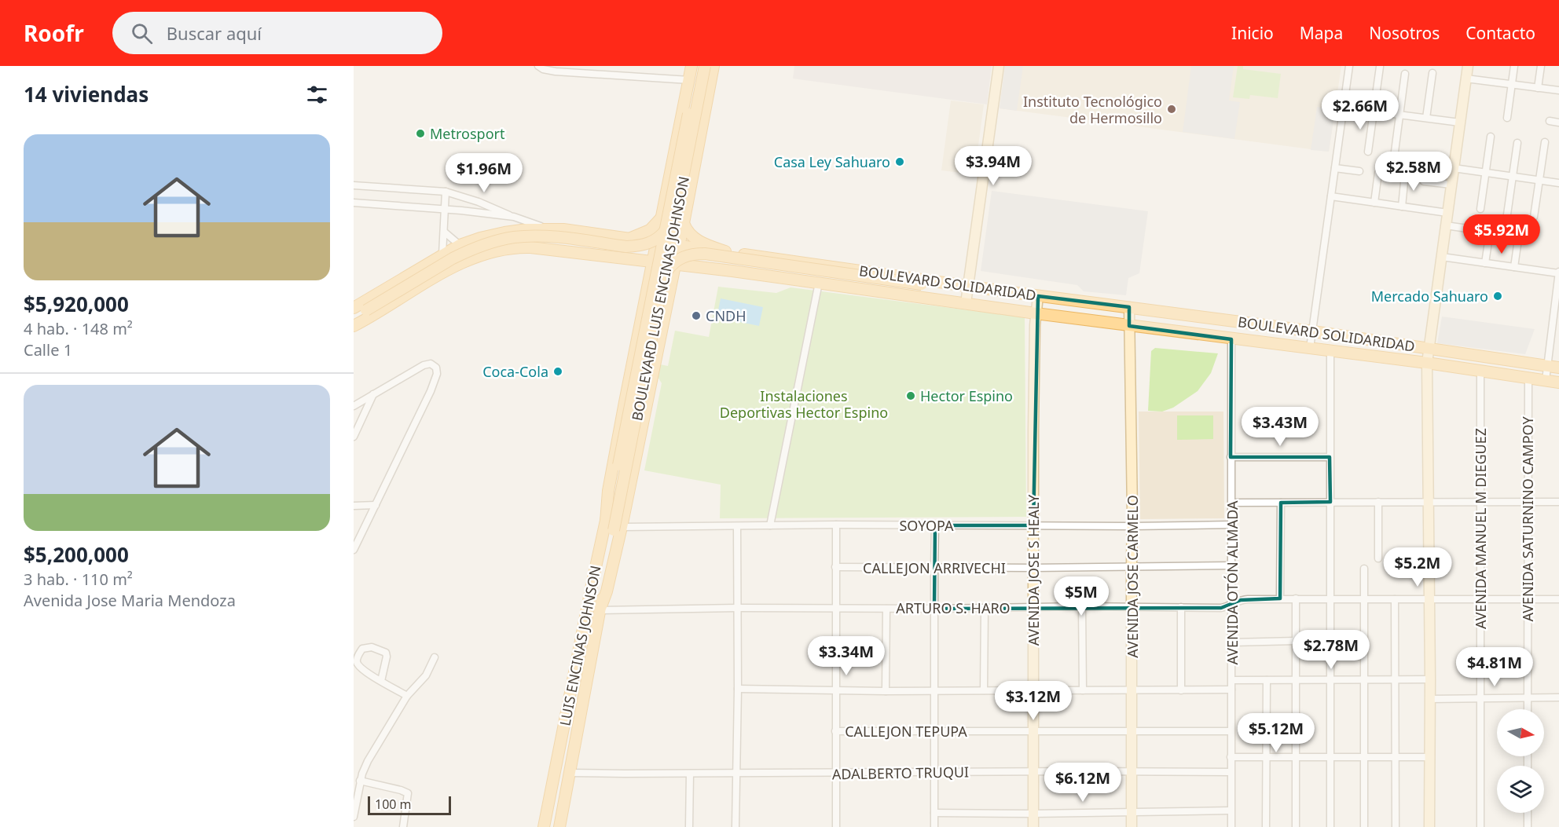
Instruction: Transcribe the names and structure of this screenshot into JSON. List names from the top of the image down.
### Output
{
  "streets": {
    "main road": ["BOULEVARD SOLIDARIDAD", "BOULEVARD LUIS ENCINAS JOHNSON", "LUIS ENCINAS JOHNSON"],
    "street": [
      "AVENIDA SATURNINO CAMPOY",
      "SOYOPA",
      "AVENIDA MANUEL M DIEGUEZ",
      "CALLEJON ARRIVECHI",
      "AVENIDA JOSE S HEALY",
      "AVENIDA JOSE CARMELO",
      "AVENIDA OTÓN ALMADA",
      "ARTURO S. HARO",
      "CALLEJON TEPUPA",
      "ADALBERTO TRUQUI"
    ]
  },
  "crossings": [
    ["BOULEVARD SOLIDARIDAD", "AVENIDA SATURNINO CAMPOY"],
    ["BOULEVARD SOLIDARIDAD", "AVENIDA MANUEL M DIEGUEZ"],
    ["BOULEVARD SOLIDARIDAD", "AVENIDA JOSE S HEALY"],
    ["BOULEVARD SOLIDARIDAD", "AVENIDA JOSE CARMELO"],
    ["BOULEVARD SOLIDARIDAD", "AVENIDA OTÓN ALMADA"],
    ["BOULEVARD LUIS ENCINAS JOHNSON", "SOYOPA"],
    ["BOULEVARD LUIS ENCINAS JOHNSON", "LUIS ENCINAS JOHNSON"],
    ["AVENIDA SATURNINO CAMPOY", "ARTURO S. HARO"],
    ["SOYOPA", "AVENIDA JOSE S HEALY"],
    ["SOYOPA", "AVENIDA JOSE CARMELO"],
    ["SOYOPA", "AVENIDA OTÓN ALMADA"],
    ["SOYOPA", "LUIS ENCINAS JOHNSON"],
    ["AVENIDA MANUEL M DIEGUEZ", "ARTURO S. HARO"],
    ["CALLEJON ARRIVECHI", "AVENIDA JOSE S HEALY"],
    ["CALLEJON ARRIVECHI", "AVENIDA JOSE CARMELO"],
    ["CALLEJON ARRIVECHI", "AVENIDA OTÓN ALMADA"],
    ["AVENIDA JOSE S HEALY", "ARTURO S. HARO"],
    ["AVENIDA JOSE S HEALY", "CALLEJON TEPUPA"],
    ["AVENIDA JOSE S HEALY", "ADALBERTO TRUQUI"],
    ["AVENIDA JOSE CARMELO", "ARTURO S. HARO"],
    ["AVENIDA JOSE CARMELO", "CALLEJON TEPUPA"],
    ["AVENIDA JOSE CARMELO", "ADALBERTO TRUQUI"],
    ["AVENIDA OTÓN ALMADA", "ARTURO S. HARO"],
    ["AVENIDA OTÓN ALMADA", "CALLEJON TEPUPA"],
    ["AVENIDA OTÓN ALMADA", "ADALBERTO TRUQUI"],
    ["ARTURO S. HARO", "LUIS ENCINAS JOHNSON"],
    ["LUIS ENCINAS JOHNSON", "ADALBERTO TRUQUI"]
  ],
  "parks": ["Instalaciones Deportivas Hector Espino"],
  "places": [
    "Instituto Tecnológico de Hermosillo",
    "Metrosport",
    "Casa Ley Sahuaro",
    "Mercado Sahuaro",
    "CNDH",
    "Coca-Cola",
    "Hector Espino"
  ],
  "scale_bar": "100 m",
  "north": "right",
  "page": {
    "header": "Roofr",
    "search": "Buscar aquí",
    "nav": [
      "Inicio",
      "Mapa",
      "Nosotros",
      "Contacto"
    ],
    "heading": "14 viviendas",
    "price": [
      "$2.66M",
      "$3.94M",
      "$2.58M",
      "$1.96M",
      "$5.92M",
      "$3.43M",
      "$5.2M",
      "$5M",
      "$2.78M",
      "$3.34M",
      "$4.81M",
      "$3.12M",
      "$5.12M",
      "$6.12M"
    ],
    "list": [
      {
        "name": "$5,920,000",
        "note": "4 hab. · 148 m² · Calle 1"
      },
      {
        "name": "$5,200,000",
        "note": "3 hab. · 110 m² · Avenida Jose Maria Mendoza"
      }
    ],
    "scale": "100 m"
  }
}
